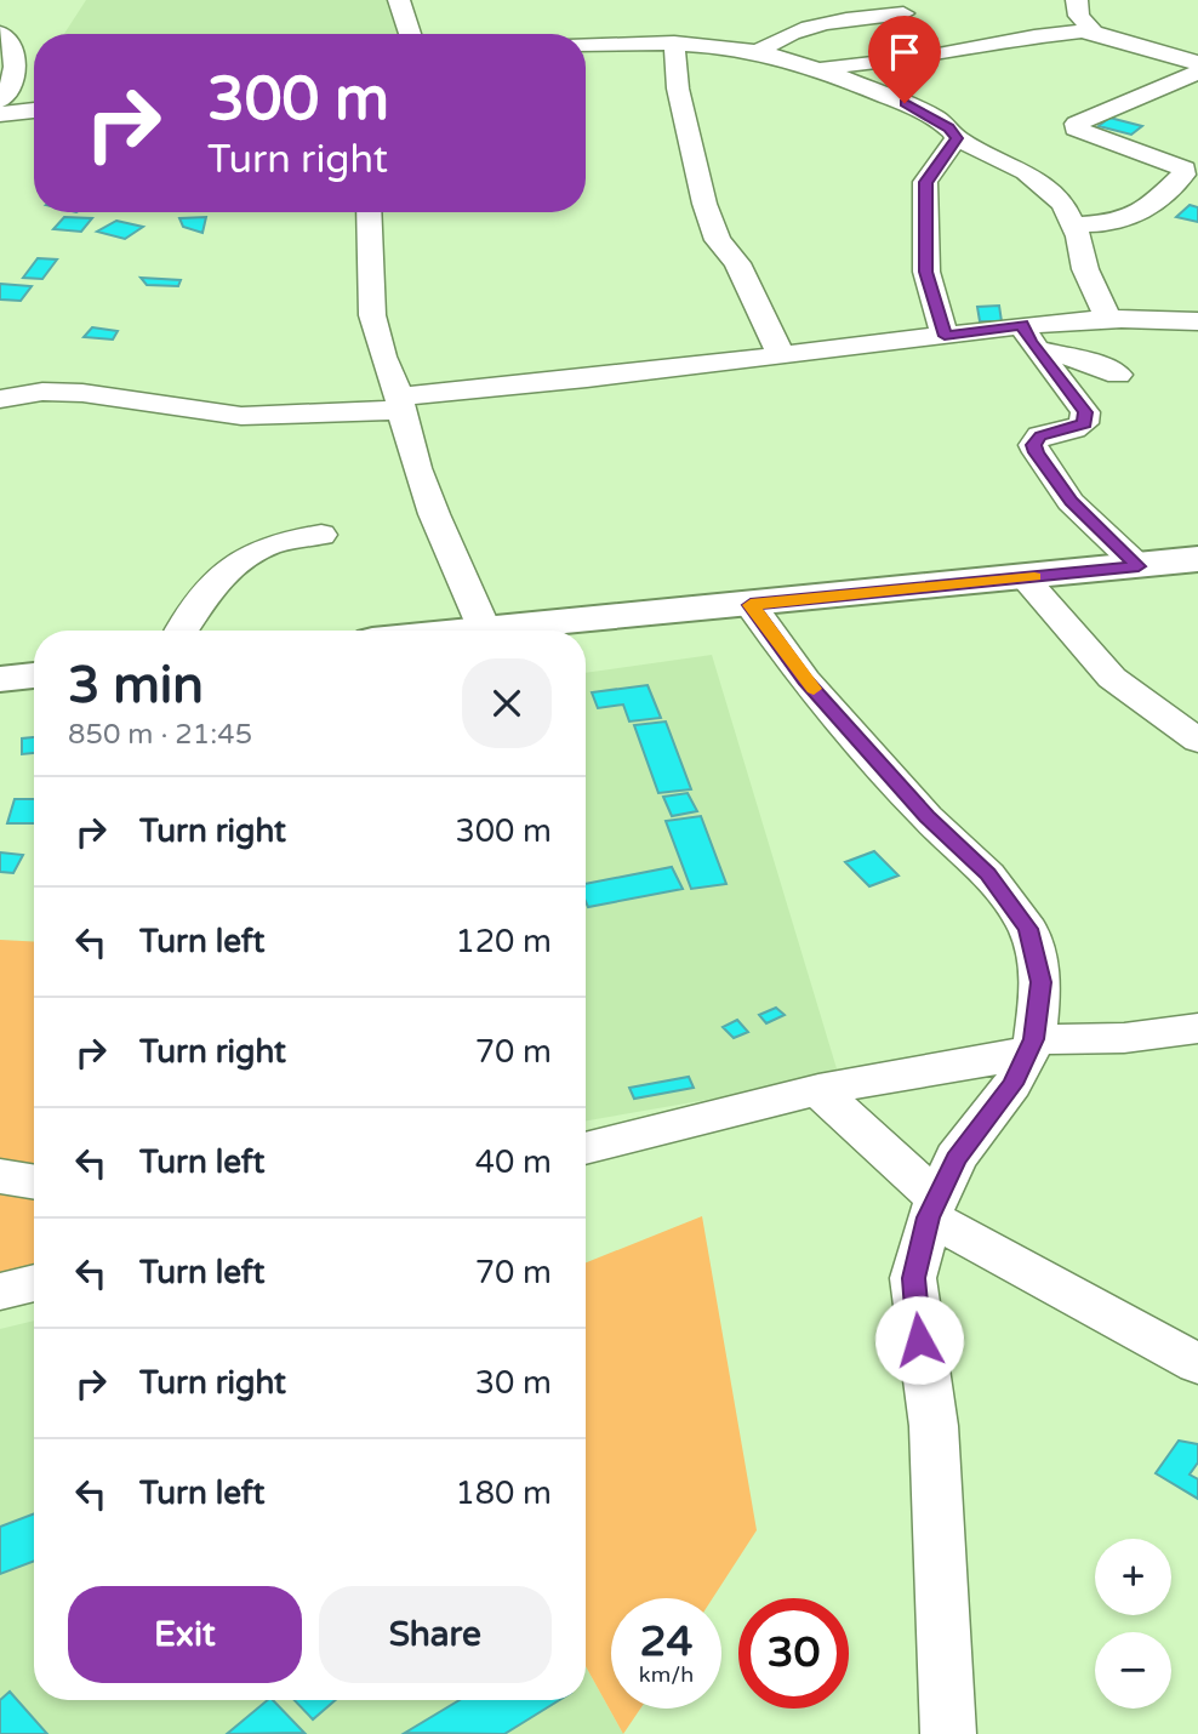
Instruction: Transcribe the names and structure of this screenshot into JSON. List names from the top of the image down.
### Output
{
  "page": {
    "turn": ["300 m", "Turn right"],
    "heading": ["3 min", "850 m · 21:45"],
    "list": [
      {
        "name": "Turn right",
        "value": "300 m"
      },
      {
        "name": "Turn left",
        "value": "120 m"
      },
      {
        "name": "Turn right",
        "value": "70 m"
      },
      {
        "name": "Turn left",
        "value": "40 m"
      },
      {
        "name": "Turn left",
        "value": "70 m"
      },
      {
        "name": "Turn right",
        "value": "30 m"
      },
      {
        "name": "Turn left",
        "value": "180 m"
      }
    ],
    "map_buttons": ["+", "−"],
    "buttons": ["Exit", "Share"],
    "speed": "24 km/h",
    "limit": "30"
  }
}
